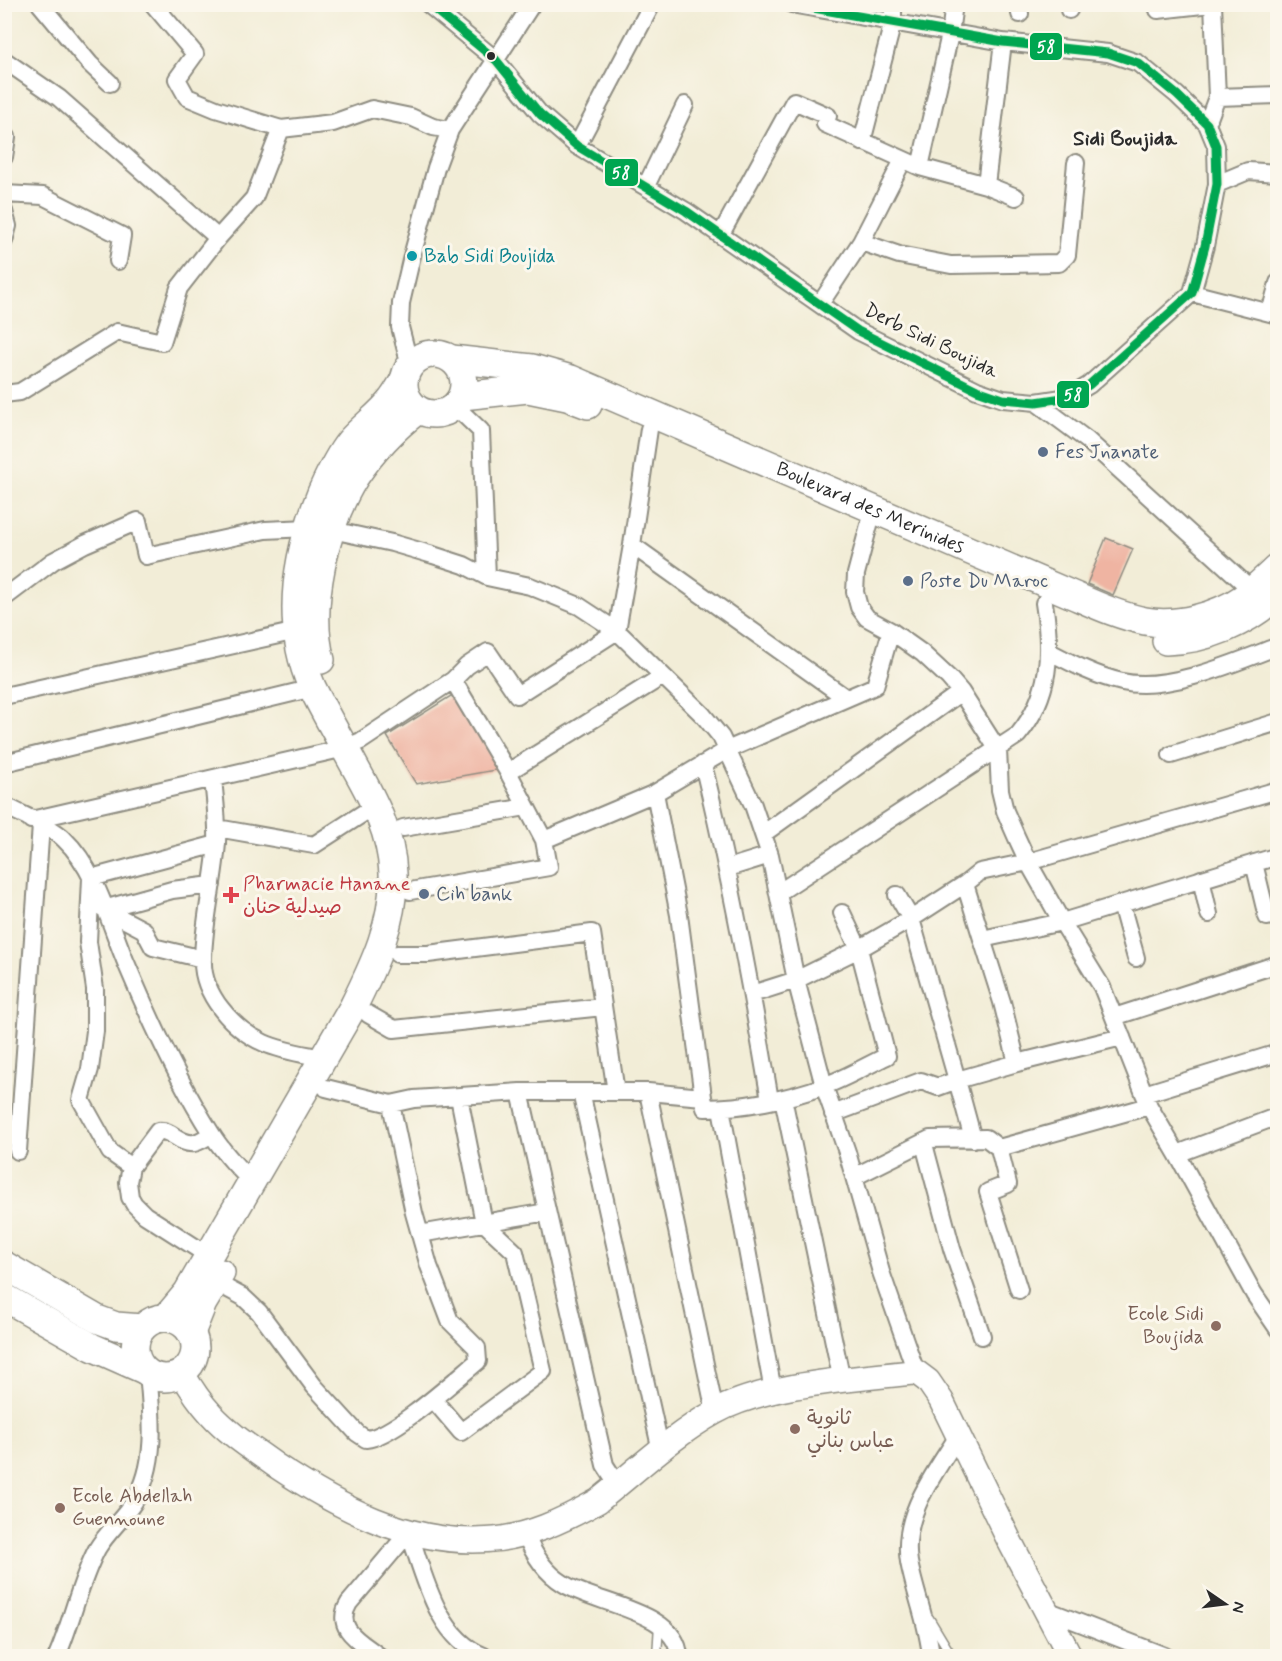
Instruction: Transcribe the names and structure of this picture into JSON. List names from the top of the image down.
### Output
{
  "streets": {
    "main road": ["Boulevard des Merinides"],
    "street": ["Derb Sidi Boujida"]
  },
  "districts": ["Sidi Boujida"],
  "places": {
    "other": [
      "Bab Sidi Boujida",
      "Fes Jnanate",
      "Poste Du Maroc",
      "Cih bank",
      "Ecole Sidi Boujida",
      "ثانوية عباس بناني",
      "Ecole Abdellah Guennoune"
    ],
    "health": ["Pharmacie Hanane صيدلية حنان"]
  },
  "lines": ["transit line 58"],
  "north": "right"
}
